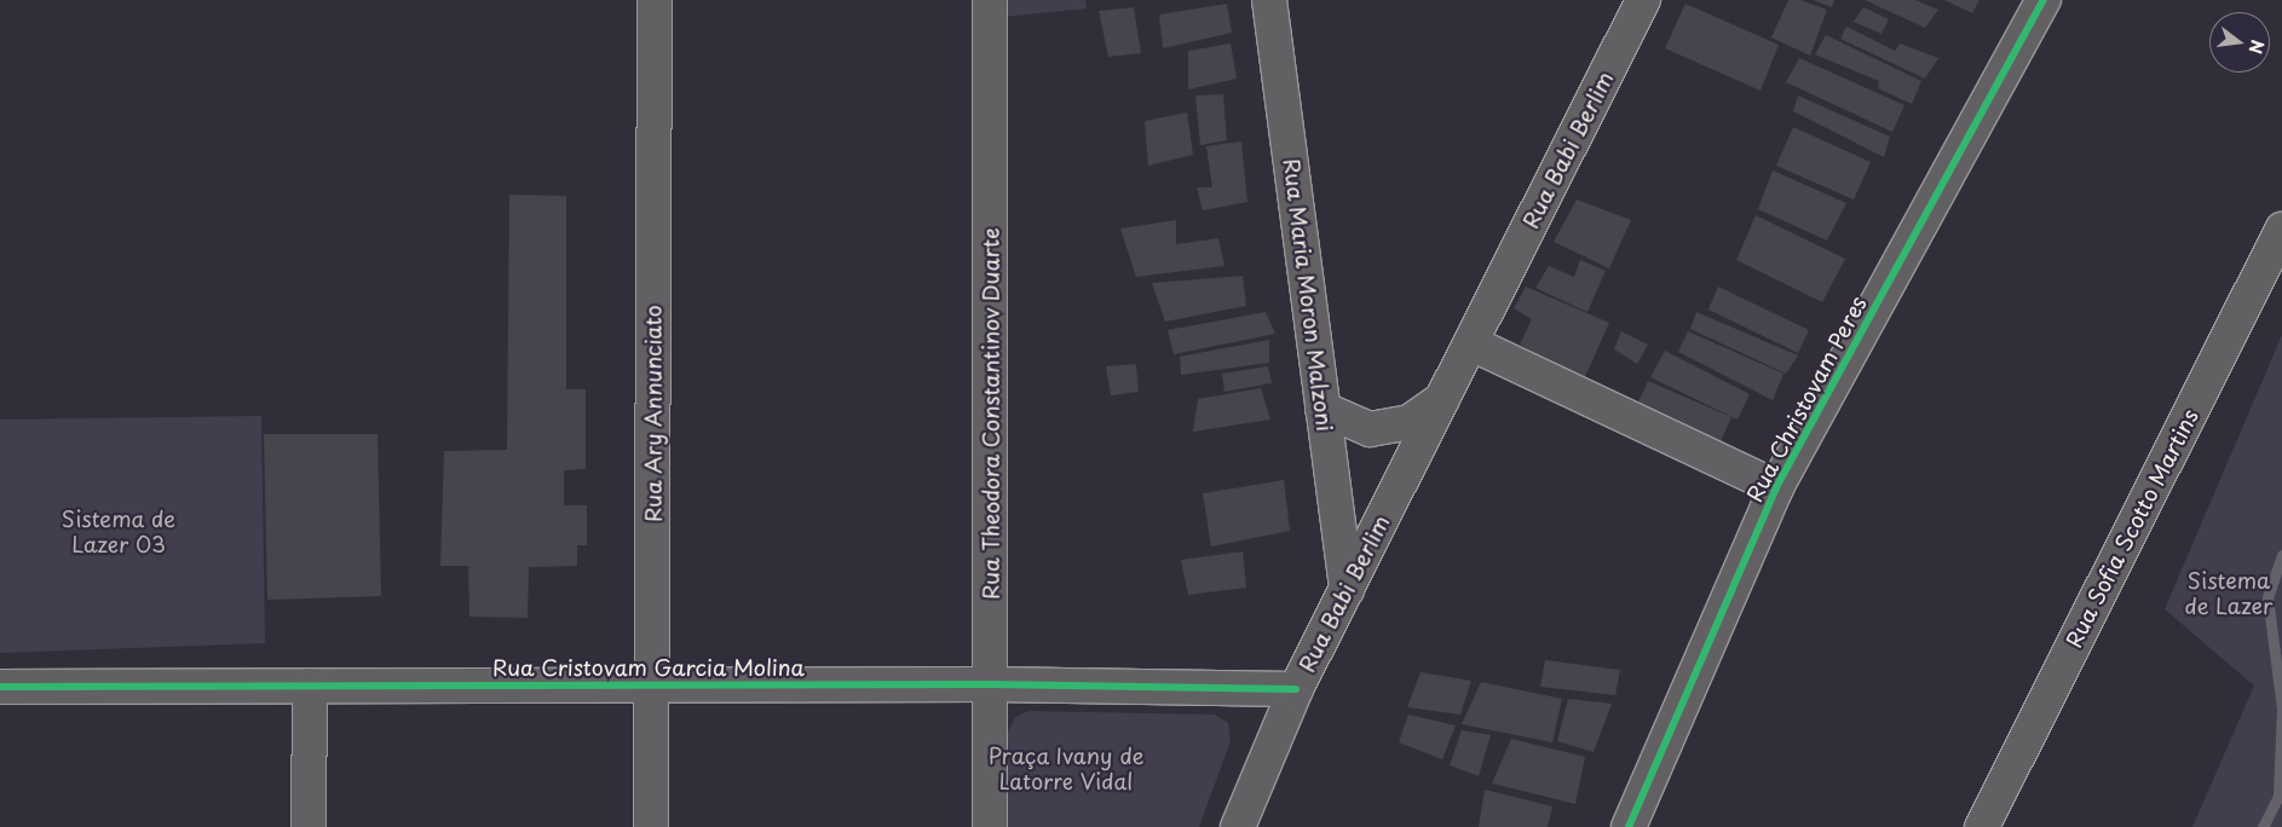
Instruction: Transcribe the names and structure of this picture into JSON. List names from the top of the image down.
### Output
{
  "streets": {
    "street": [
      "Rua Babi Berlim",
      "Rua Maria Moron Malzoni",
      "Rua Christovam Peres",
      "Rua Ary Annunciato",
      "Rua Theodora Constantinov Duarte",
      "Rua Sofia Scotto Martins",
      "Rua Cristovam Garcia Molina"
    ]
  },
  "crossings": [
    ["Rua Babi Berlim", "Rua Maria Moron Malzoni"],
    ["Rua Babi Berlim", "Rua Cristovam Garcia Molina"],
    ["Rua Ary Annunciato", "Rua Cristovam Garcia Molina"],
    ["Rua Theodora Constantinov Duarte", "Rua Cristovam Garcia Molina"]
  ],
  "parks": ["Sistema de Lazer 03", "Sistema de Lazer", "Praça Ivany de Latorre Vidal"],
  "north": "right"
}
